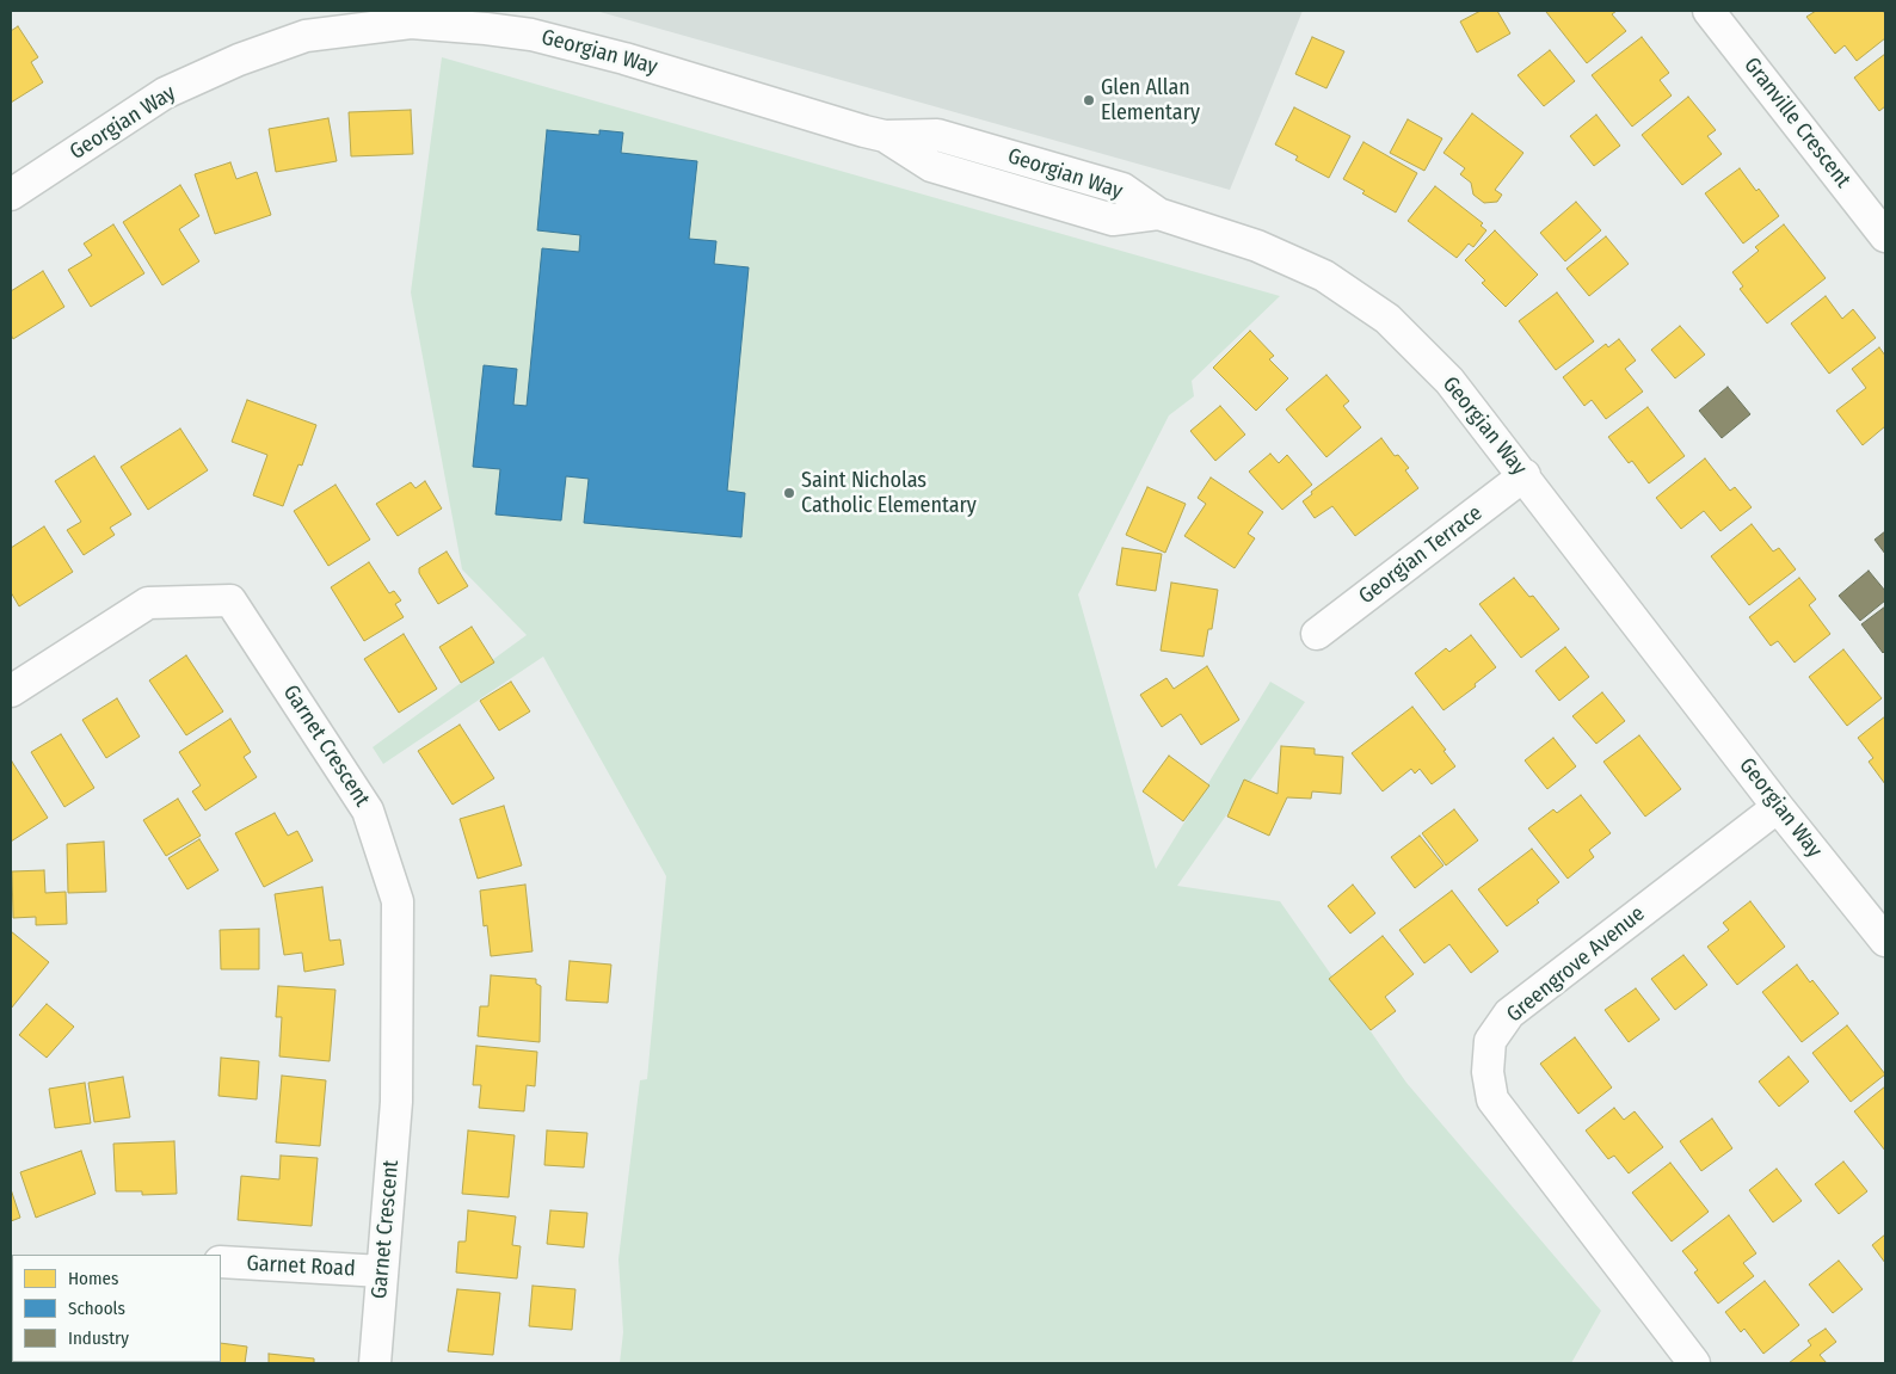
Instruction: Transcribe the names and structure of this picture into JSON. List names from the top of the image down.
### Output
{
  "streets": {
    "street": [
      "Georgian Way",
      "Granville Crescent",
      "Georgian Terrace",
      "Garnet Crescent",
      "Greengrove Avenue",
      "Garnet Road"
    ]
  },
  "crossings": [
    ["Georgian Way", "Georgian Terrace"],
    ["Georgian Way", "Greengrove Avenue"],
    ["Garnet Crescent", "Garnet Road"]
  ],
  "places": ["Glen Allan Elementary", "Saint Nicholas Catholic Elementary"],
  "legend": ["Homes", "Schools", "Industry"]
}
